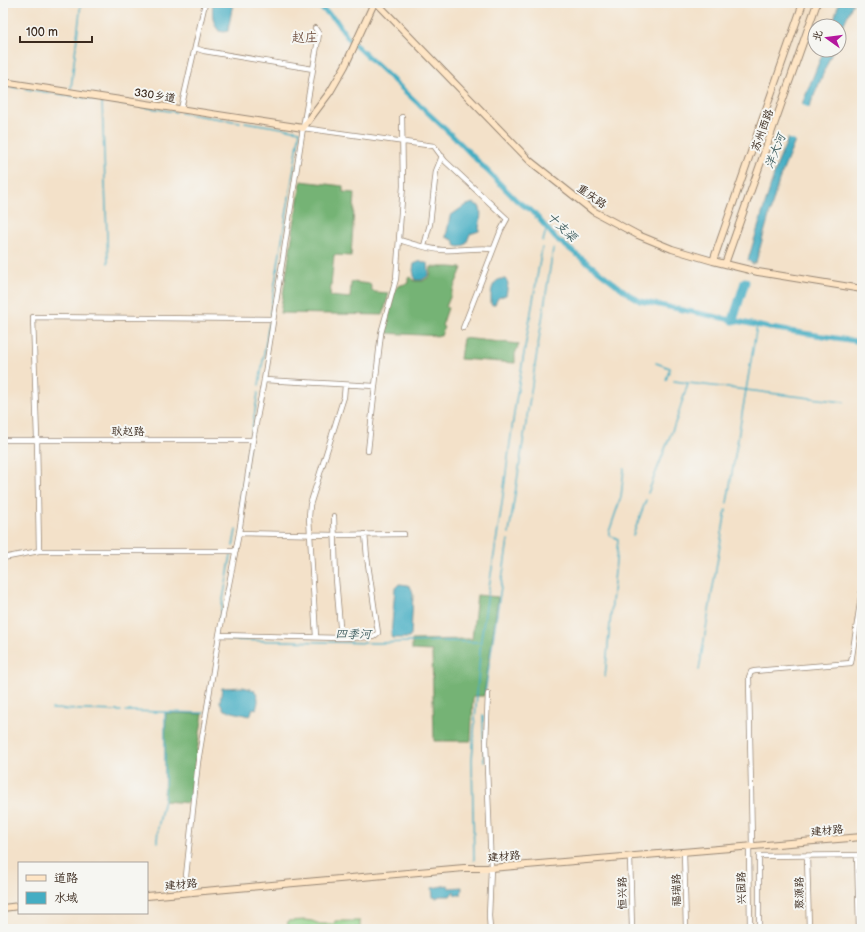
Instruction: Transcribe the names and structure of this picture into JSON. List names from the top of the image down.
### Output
{
  "streets": {
    "street": [
      "330乡道",
      "苏州西路",
      "重庆路",
      "耿赵路",
      "建材路",
      "兴园路",
      "福瑞路",
      "恒兴路",
      "聚源路"
    ]
  },
  "crossings": [
    ["苏州西路", "重庆路"],
    ["建材路", "兴园路"],
    ["建材路", "福瑞路"],
    ["建材路", "恒兴路"]
  ],
  "districts": ["赵庄"],
  "water": ["洋大河", "十支渠", "四季河"],
  "legend": ["道路", "水域"],
  "scale_bar": "100 m",
  "north": "left"
}
